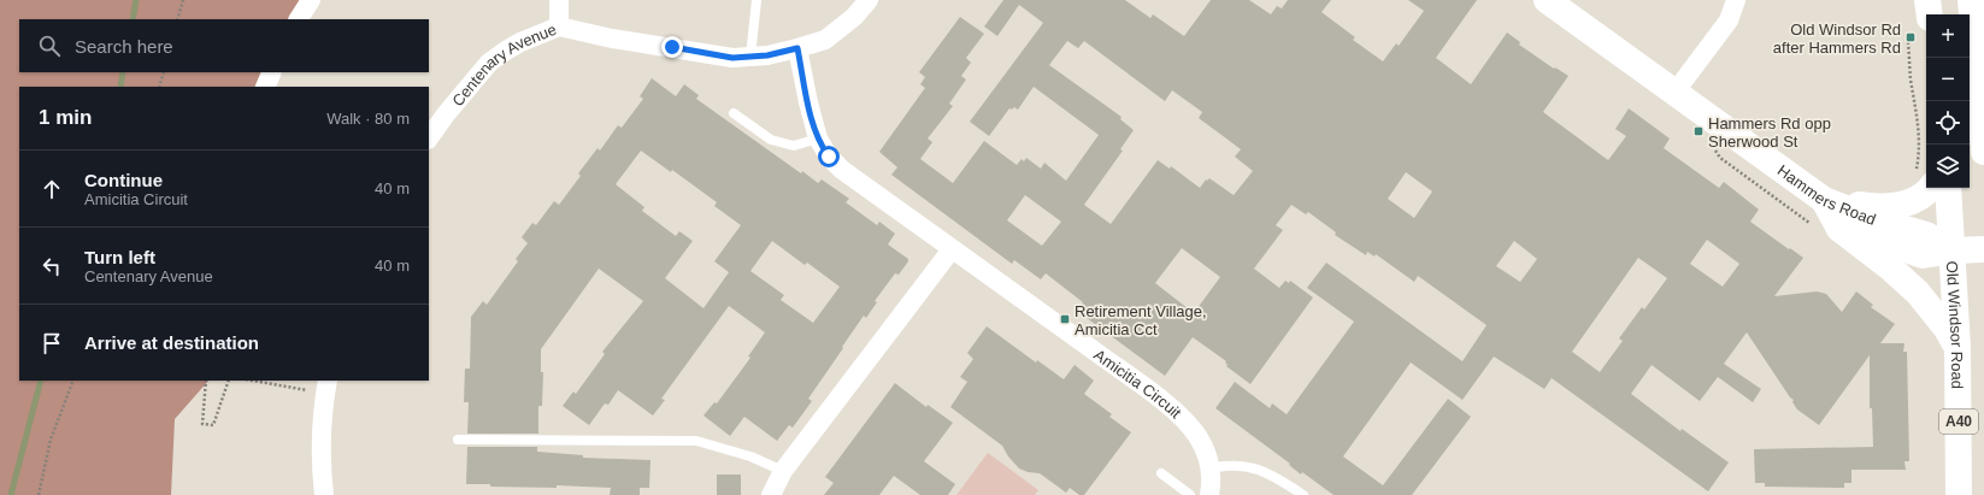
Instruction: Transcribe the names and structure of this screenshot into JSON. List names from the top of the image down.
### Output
{
  "streets": {
    "main road": ["Hammers Road", "Old Windsor Road", "A40"],
    "street": ["Centenary Avenue", "Amicitia Circuit"]
  },
  "crossings": [
    ["Centenary Avenue", "Amicitia Circuit"],
    ["Hammers Road", "Old Windsor Road"]
  ],
  "places": {
    "transit": ["Old Windsor Rd after Hammers Rd", "Hammers Rd opp Sherwood St", "Retirement Village, Amicitia Cct"]
  },
  "page": {
    "map_buttons": ["+", "−"],
    "search": "Search here",
    "heading": ["1 min", "Walk · 80 m"],
    "list": [
      ["Continue", "Amicitia Circuit", "40 m"],
      ["Turn left", "Centenary Avenue", "40 m"],
      "Arrive at destination"
    ]
  }
}
